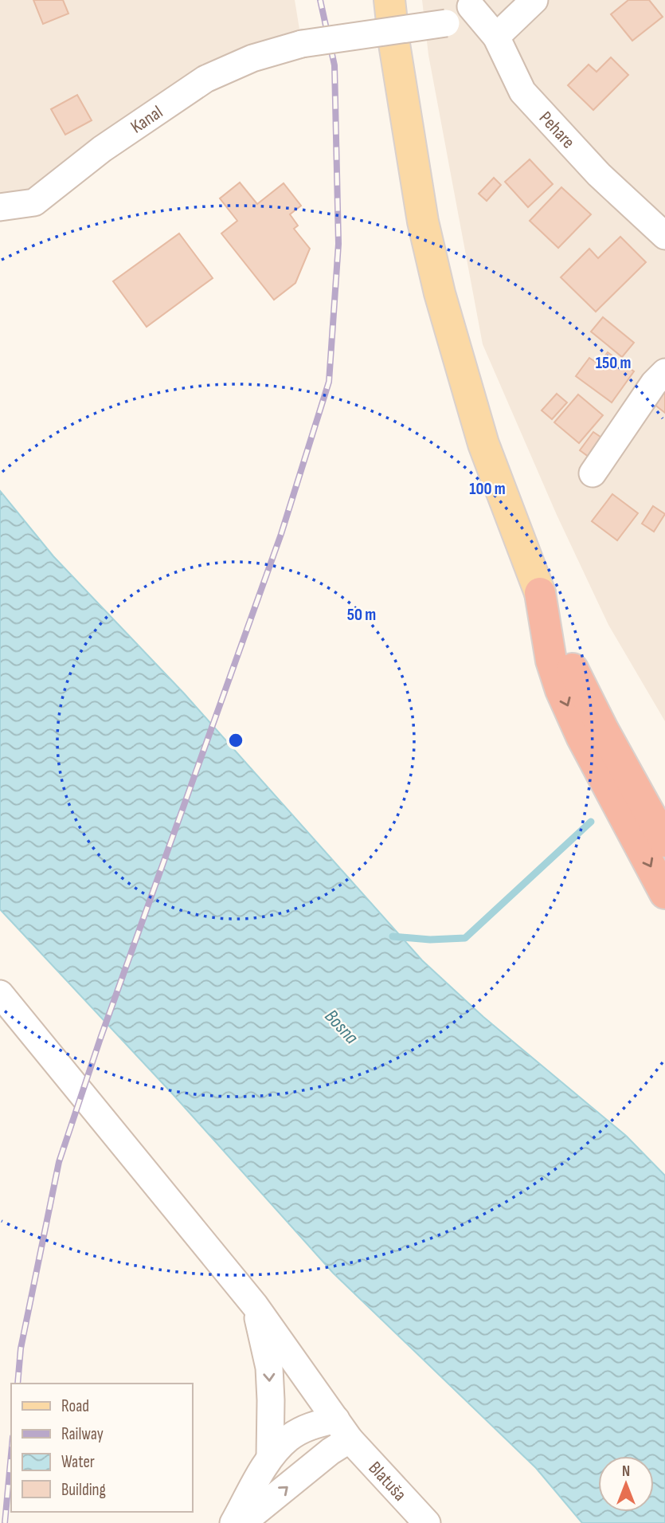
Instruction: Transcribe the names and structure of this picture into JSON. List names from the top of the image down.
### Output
{
  "streets": {
    "street": ["Kanal", "Pehare", "Blatuša"]
  },
  "crossings": [
    ["Kanal", "Pehare"]
  ],
  "water": ["Bosna"],
  "legend": [
    "Road",
    "Railway",
    "Water",
    "Building"
  ],
  "north": "top",
  "rings": ["150 m", "100 m", "50 m"]
}
